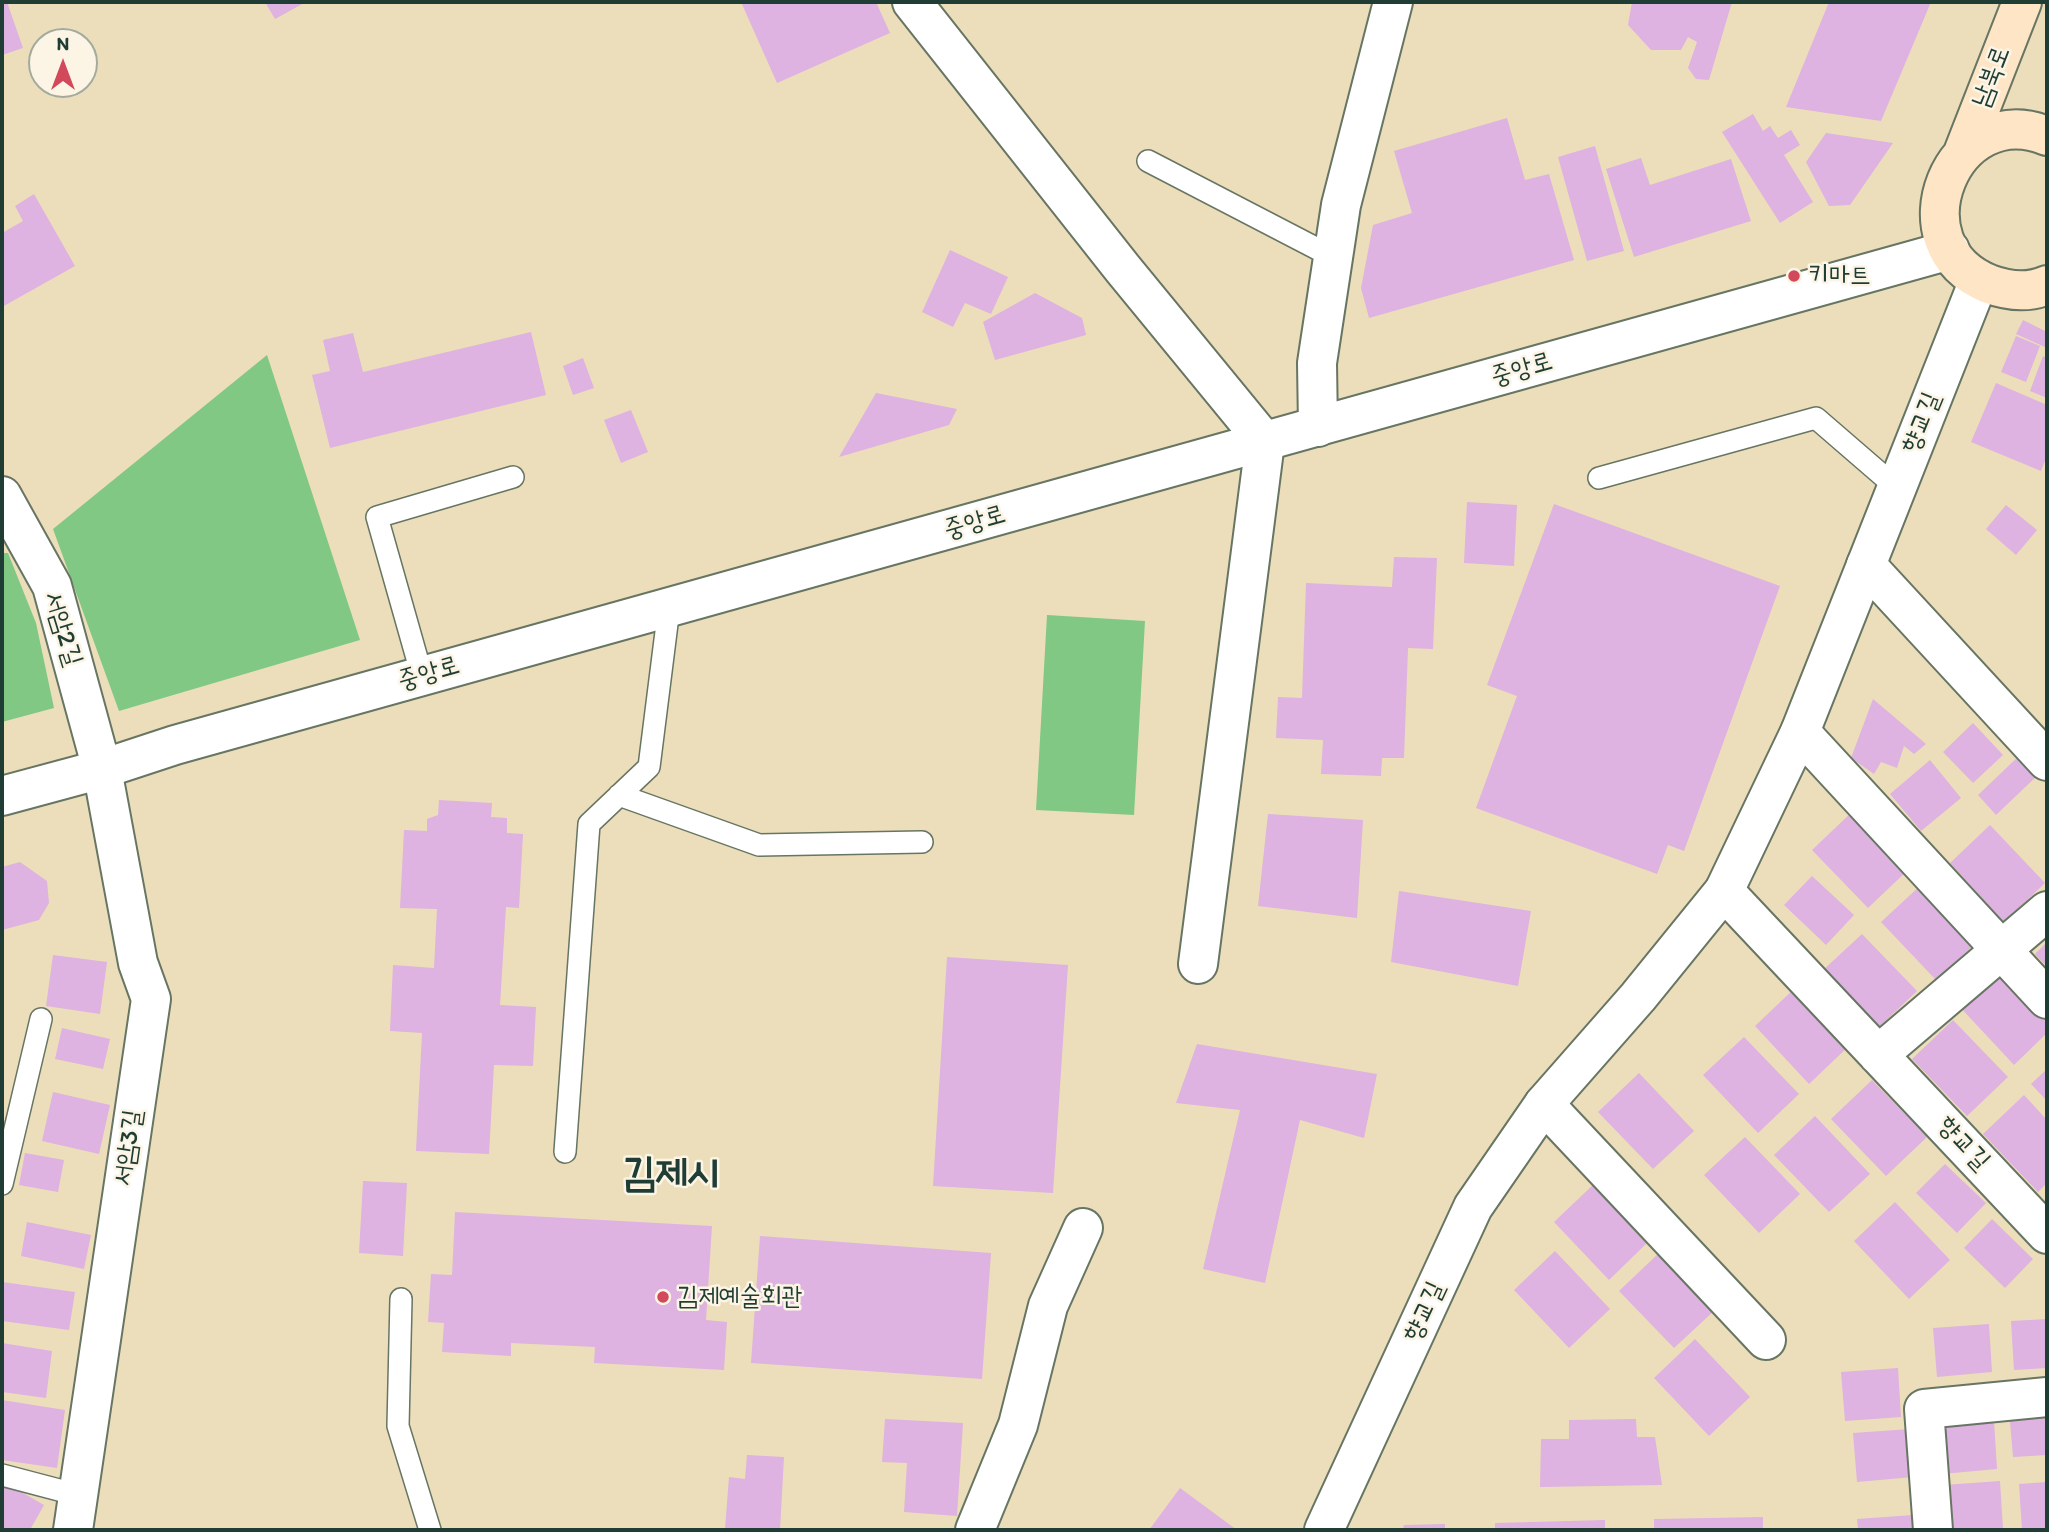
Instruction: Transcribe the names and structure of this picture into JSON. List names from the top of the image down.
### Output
{
  "streets": {
    "main road": ["남북로"],
    "street": [
      "중앙로",
      "향교길",
      "서암2길",
      "서암3길"
    ]
  },
  "crossings": [
    ["남북로", "중앙로"],
    ["중앙로", "서암2길"],
    ["중앙로", "서암3길"],
    ["서암2길", "서암3길"]
  ],
  "districts": ["김제시"],
  "places": ["키마트", "김제예술회관"],
  "north": "top"
}
